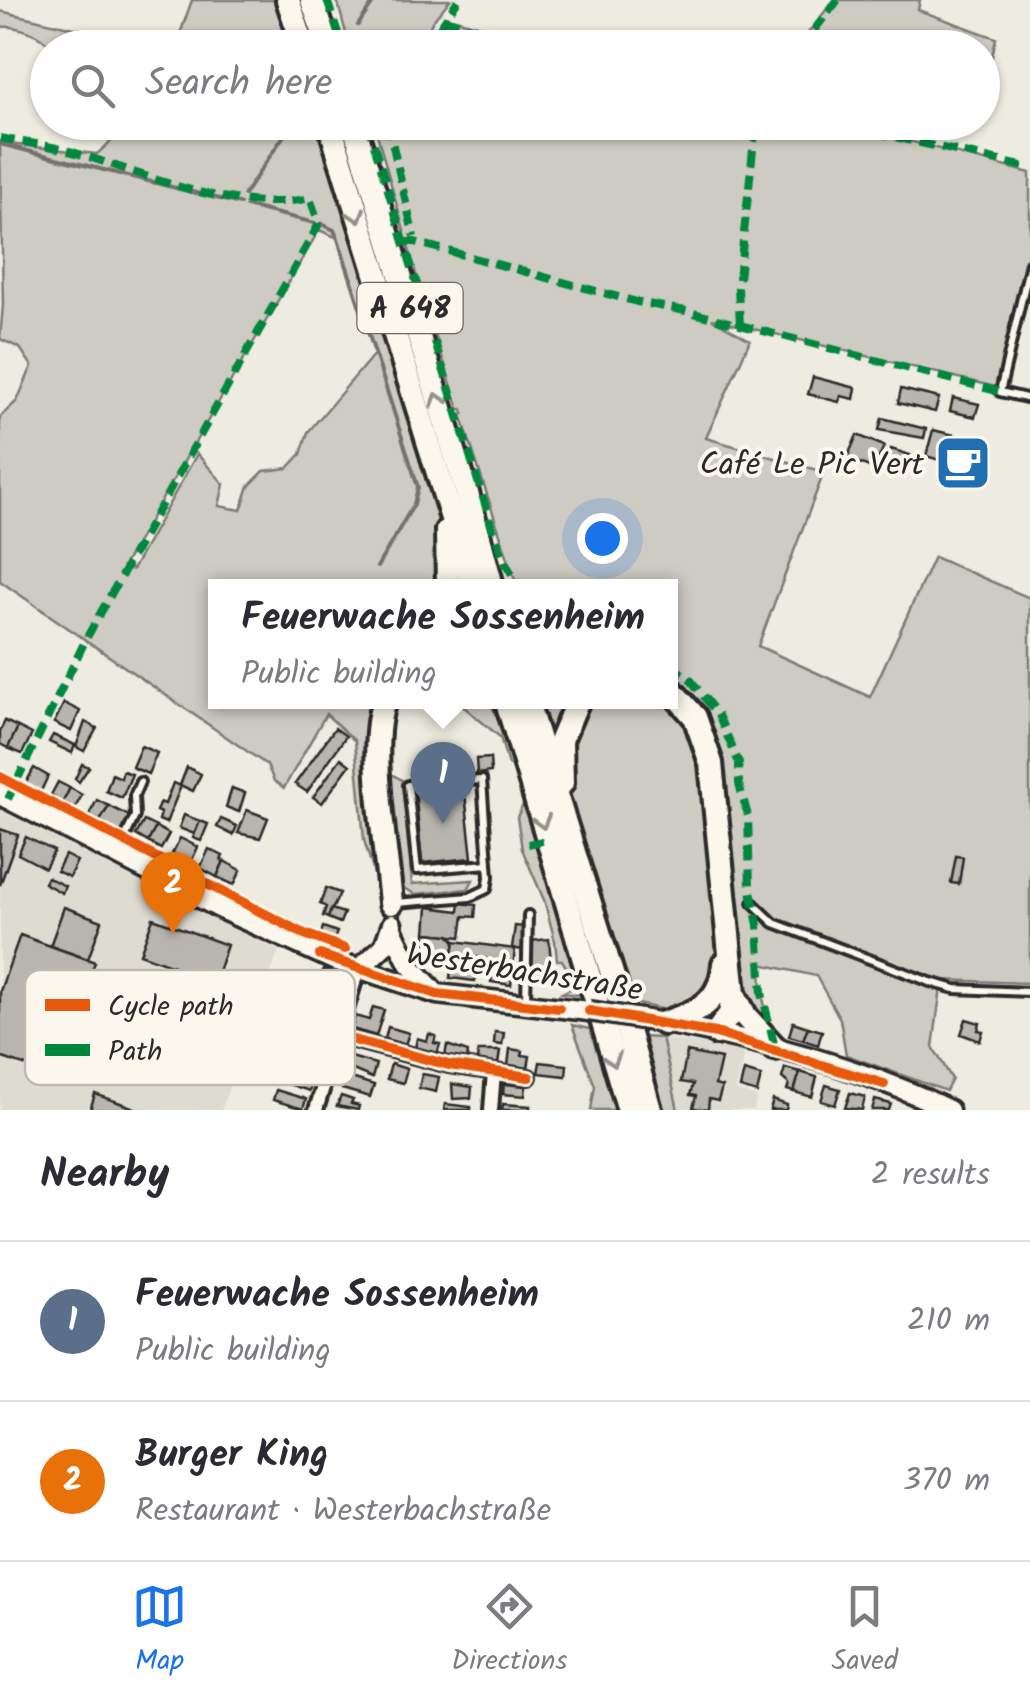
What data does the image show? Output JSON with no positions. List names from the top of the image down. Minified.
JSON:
{"streets":{"highway":["A 648"],"main road":["Westerbachstraße"]},"places":{"cafe":["Café Le Pic Vert"]},"legend":["Cycle path","Path"],"page":{"search":"Search here","popup":["Feuerwache Sossenheim","Public building"],"pins":["1","2"],"heading":["Nearby","2 results"],"list":[{"mark":"1","name":"Feuerwache Sossenheim","note":"Public building","value":"210 m"},{"mark":"2","name":"Burger King","note":"Restaurant · Westerbachstraße","value":"370 m"}],"nav":["Map","Directions","Saved"]}}
